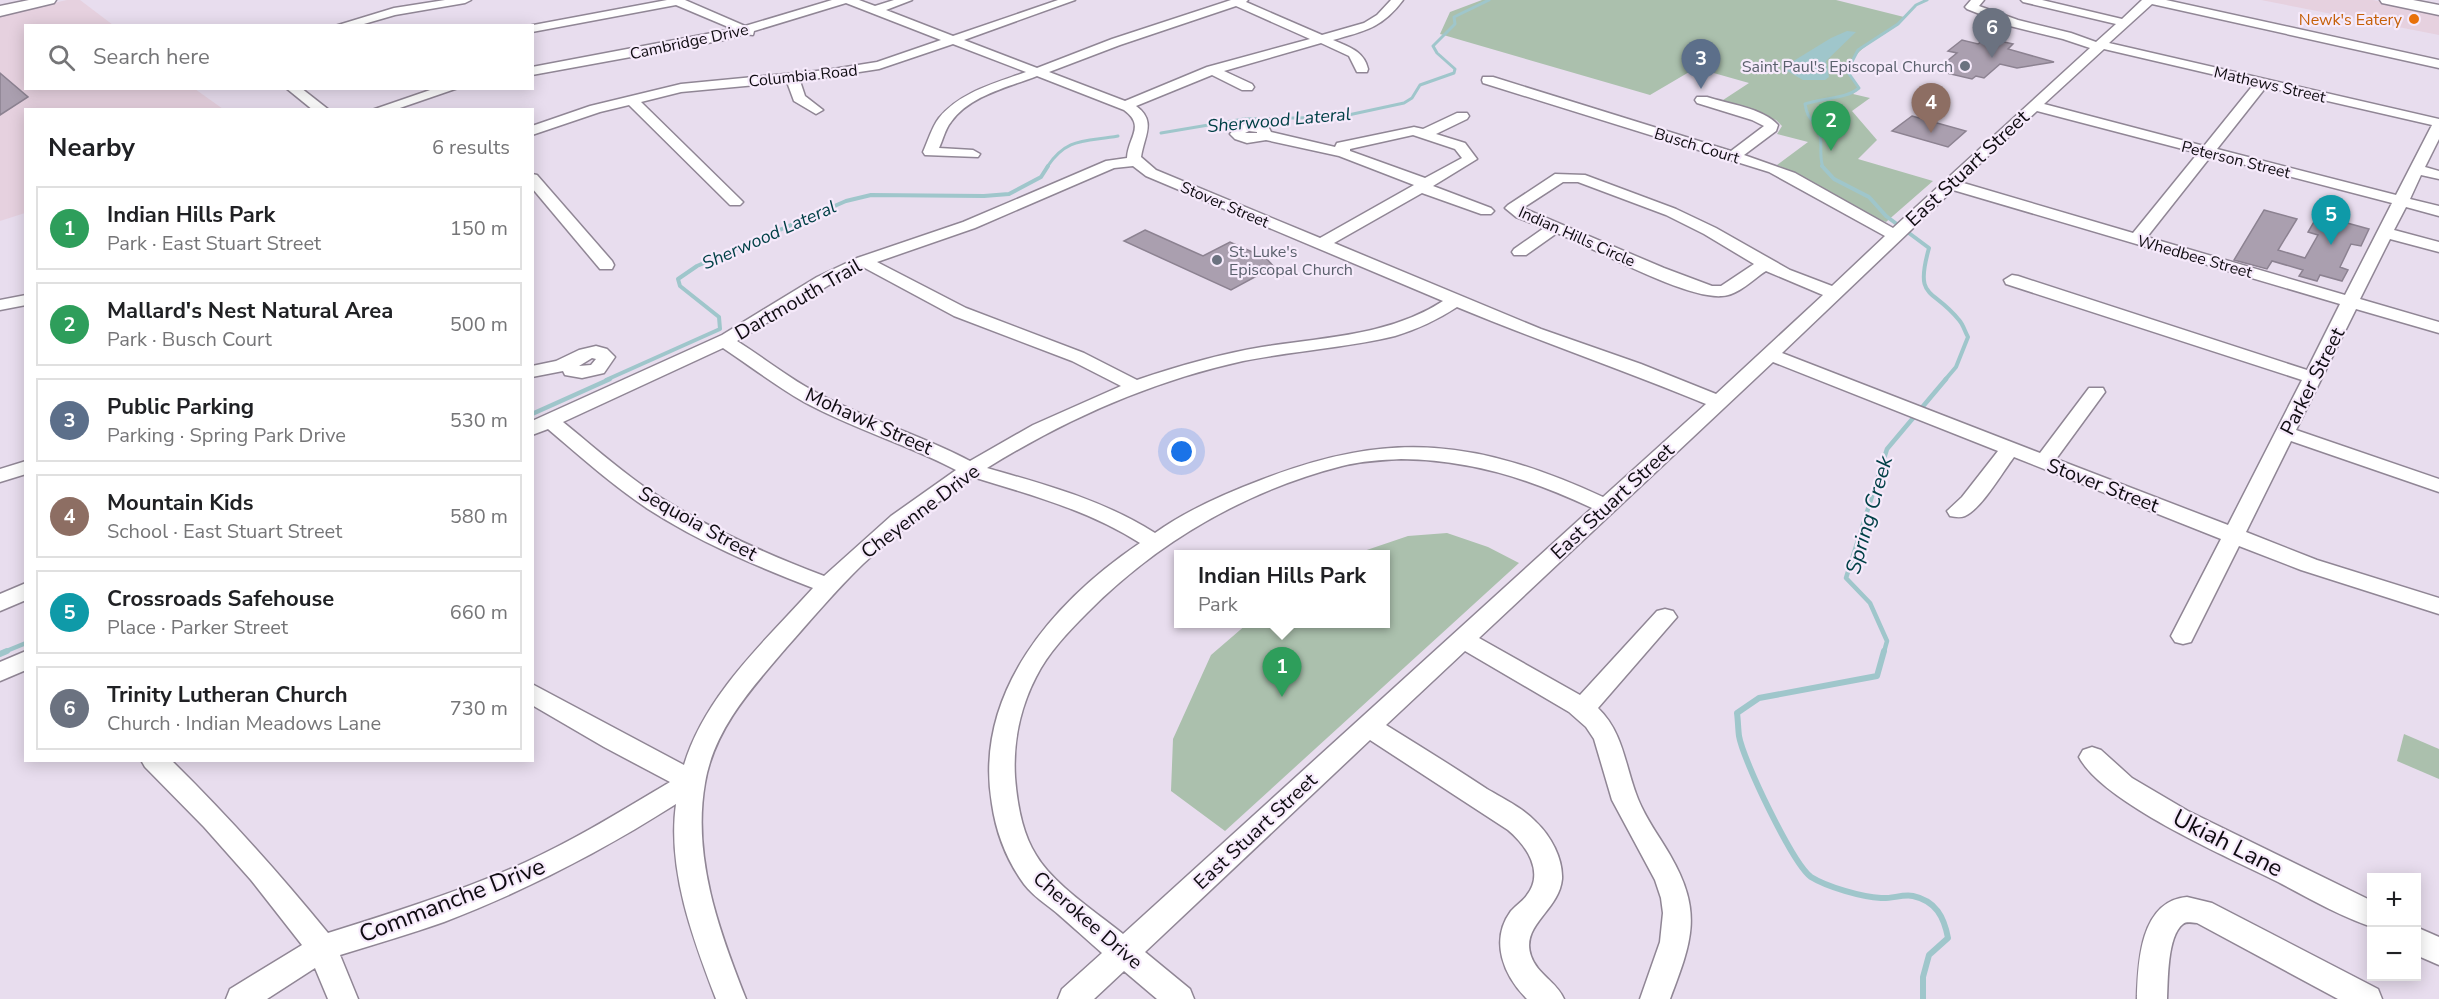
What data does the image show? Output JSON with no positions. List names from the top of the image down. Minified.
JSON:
{"streets":{"street":["Cambridge Drive","Columbia Road","Mathews Street","Busch Court","Peterson Street","East Stuart Street","Stover Street","Indian Hills Circle","Whedbee Street","Dartmouth Trail","Parker Street","Mohawk Street","Cheyenne Drive","Sequoia Street","Ukiah Lane","Commanche Drive","Cherokee Drive"]},"crossings":[["Mathews Street","East Stuart Street"],["Mathews Street","Parker Street"],["Busch Court","East Stuart Street"],["Peterson Street","East Stuart Street"],["Peterson Street","Parker Street"],["East Stuart Street","Stover Street"],["East Stuart Street","Indian Hills Circle"],["East Stuart Street","Whedbee Street"],["East Stuart Street","Cherokee Drive"],["Stover Street","Dartmouth Trail"],["Stover Street","Parker Street"],["Stover Street","Cheyenne Drive"],["Whedbee Street","Parker Street"],["Dartmouth Trail","Mohawk Street"],["Dartmouth Trail","Sequoia Street"],["Mohawk Street","Cheyenne Drive"],["Mohawk Street","Cherokee Drive"],["Cheyenne Drive","Sequoia Street"],["Cheyenne Drive","Commanche Drive"]],"water":["Sherwood Lateral","Spring Creek"],"places":["Newk's Eatery","Saint Paul's Episcopal Church","St. Luke's Episcopal Church"],"page":{"pins":["6","3","4","2","5","1"],"search":"Search here","heading":["Nearby","6 results"],"list":[{"mark":"1","name":"Indian Hills Park","note":"Park · East Stuart Street","value":"150 m"},{"mark":"2","name":"Mallard's Nest Natural Area","note":"Park · Busch Court","value":"500 m"},{"mark":"3","name":"Public Parking","note":"Parking · Spring Park Drive","value":"530 m"},{"mark":"4","name":"Mountain Kids","note":"School · East Stuart Street","value":"580 m"},{"mark":"5","name":"Crossroads Safehouse","note":"Place · Parker Street","value":"660 m"},{"mark":"6","name":"Trinity Lutheran Church","note":"Church · Indian Meadows Lane","value":"730 m"}],"popup":["Indian Hills Park","Park"],"map_buttons":["+","−"]}}
